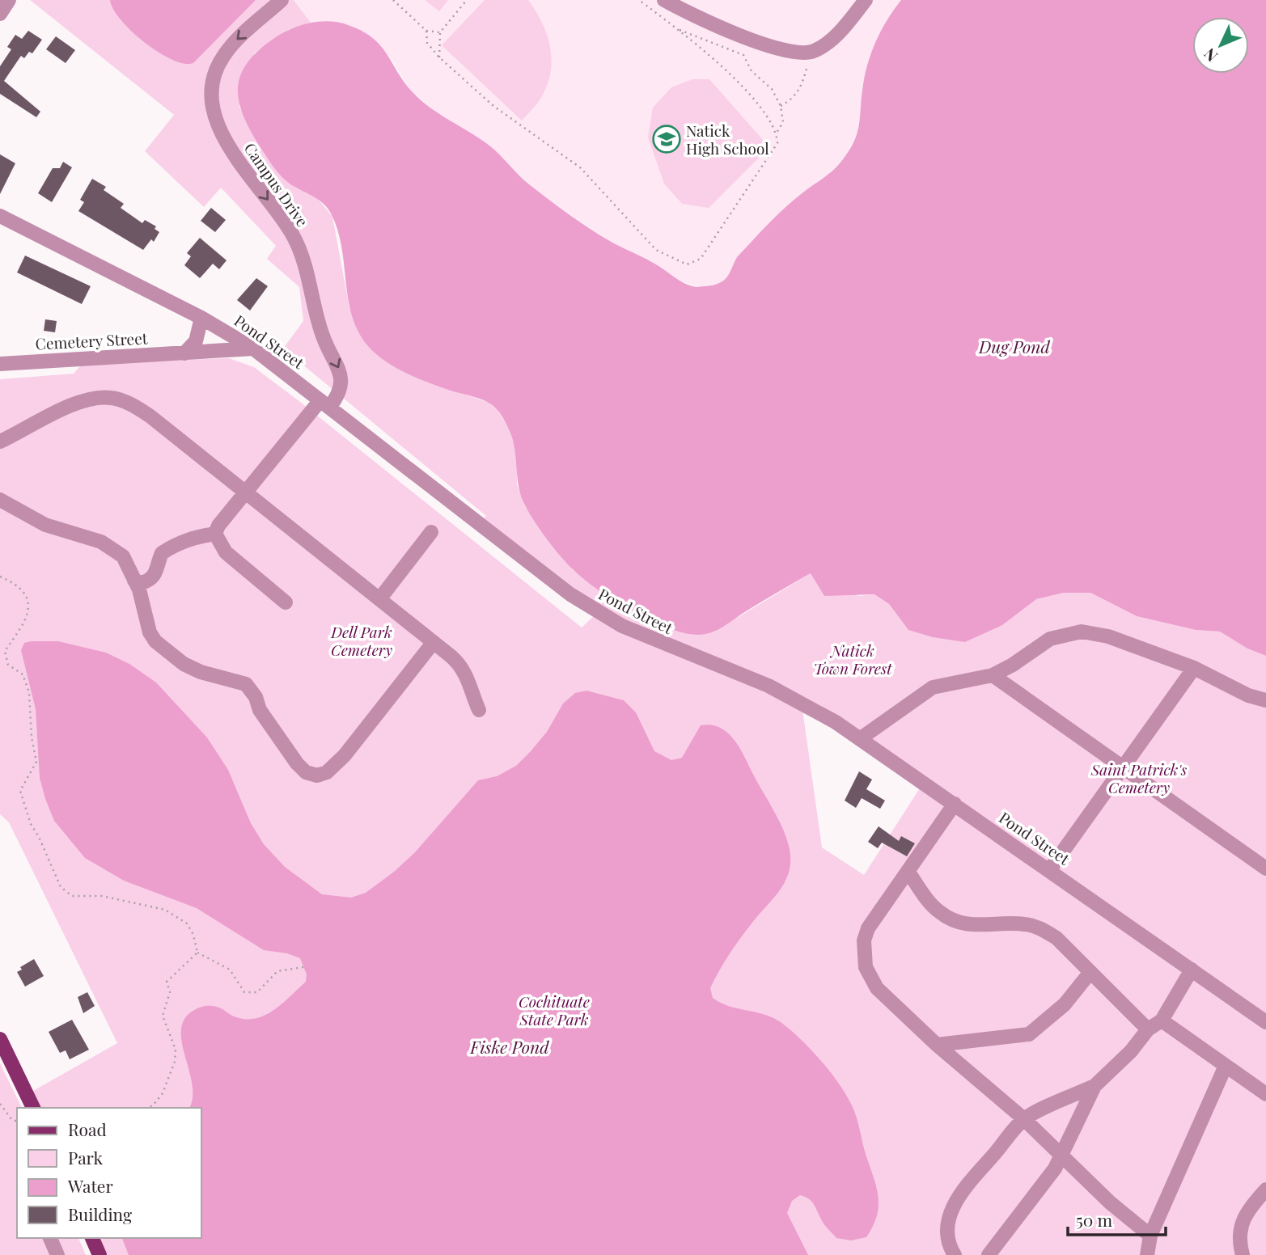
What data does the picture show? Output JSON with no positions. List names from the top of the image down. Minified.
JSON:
{"streets":{"street":["Campus Drive","Cemetery Street","Pond Street"]},"crossings":[["Campus Drive","Pond Street"],["Cemetery Street","Pond Street"]],"one_way":["Campus Drive"],"water":["Dug Pond","Fiske Pond"],"parks":["Dell Park Cemetery","Natick Town Forest","Saint Patrick's Cemetery","Cochituate State Park"],"places":{"school or university":["Natick High School"]},"legend":["Road","Park","Water","Building"],"scale_bar":"50 m","north":"bottom left"}
